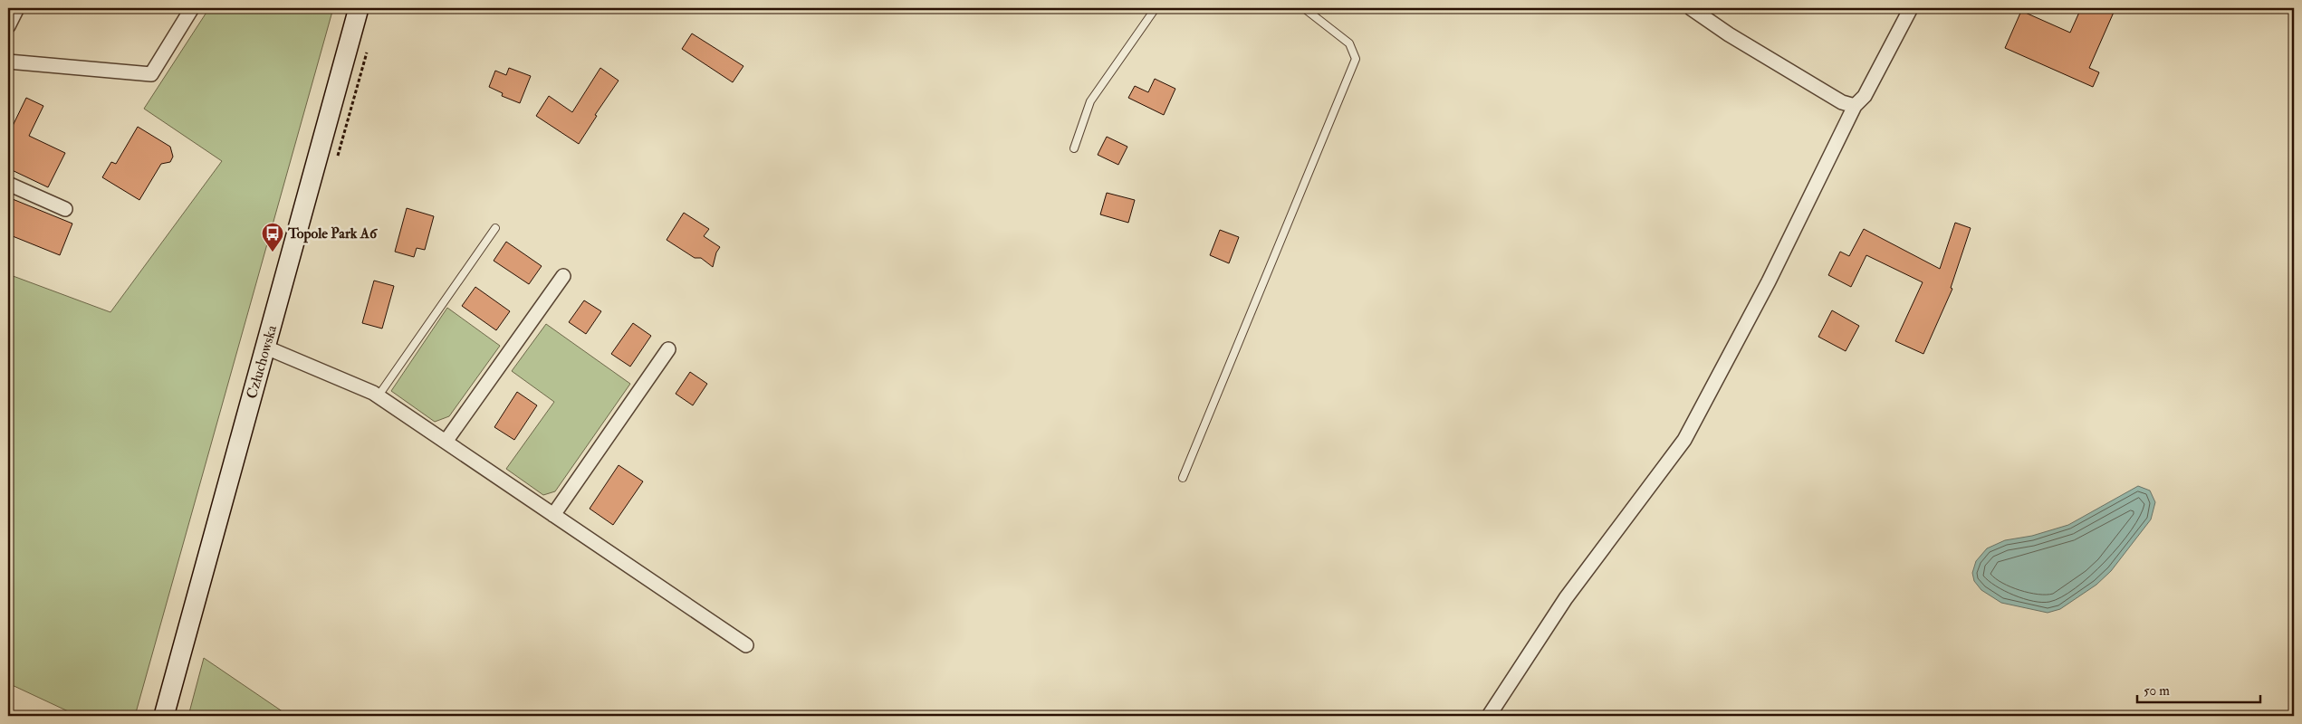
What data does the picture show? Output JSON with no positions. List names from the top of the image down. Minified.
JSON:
{"streets":{"main road":["Człuchowska"]},"places":{"bus stop":["Topole Park A6"]},"scale_bar":"50 m"}
